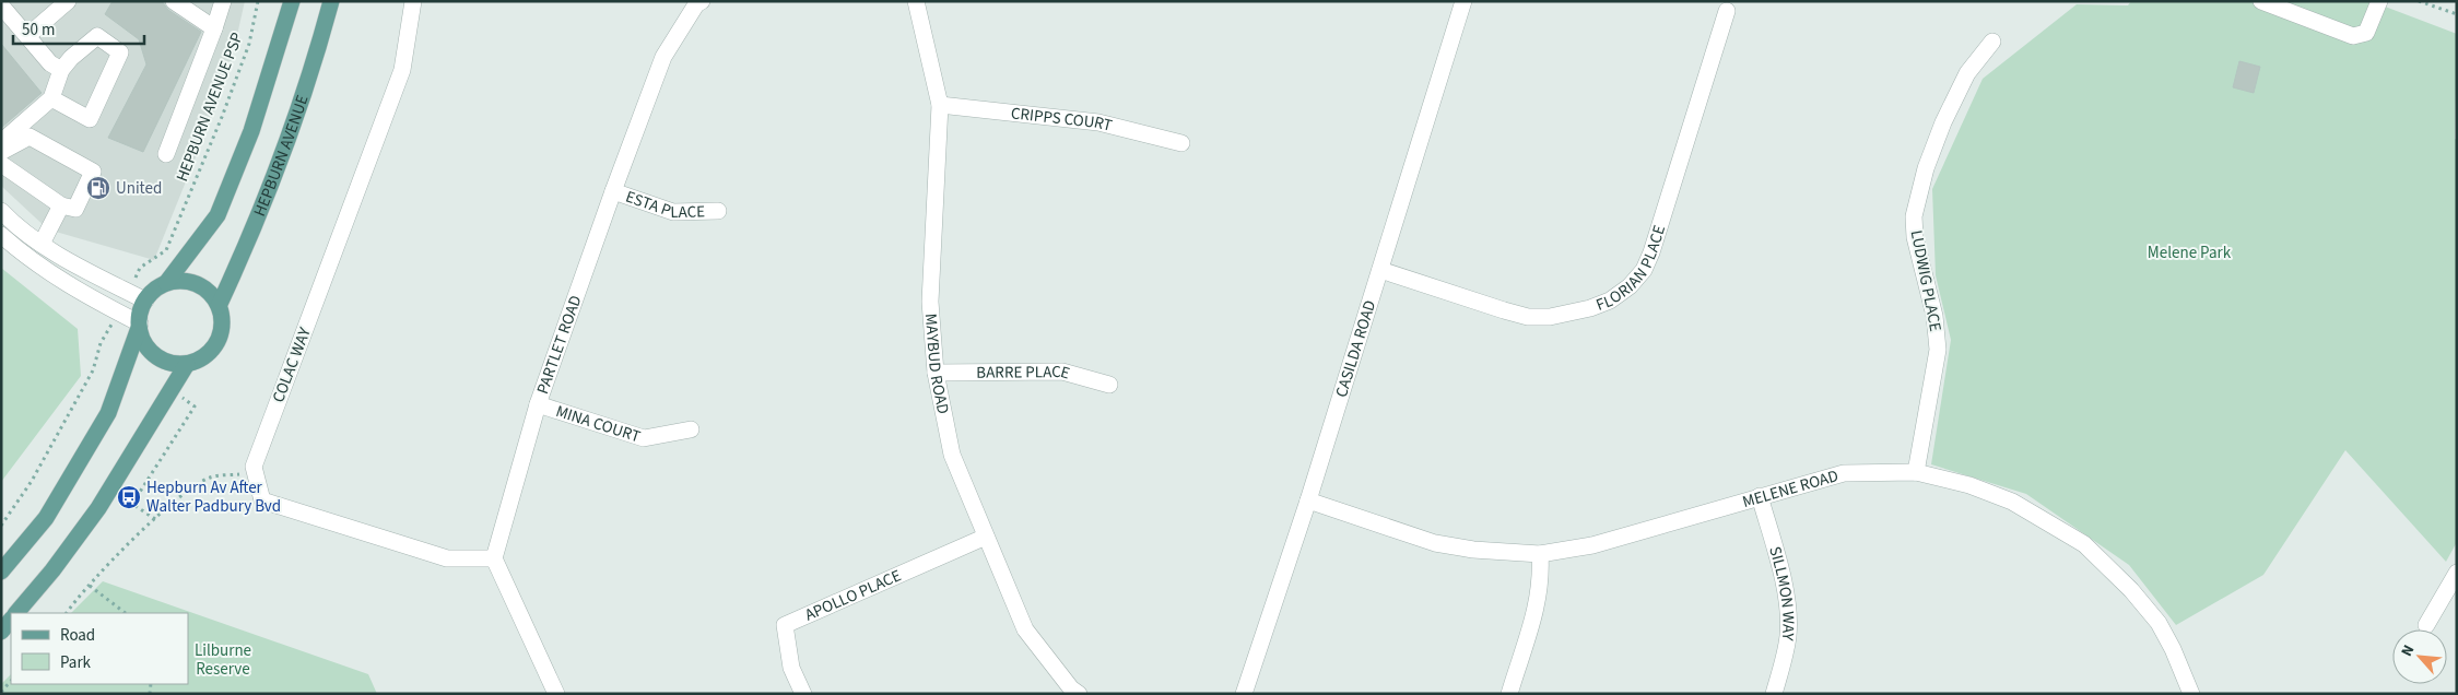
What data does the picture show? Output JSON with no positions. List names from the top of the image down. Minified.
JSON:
{"streets":{"main road":["HEPBURN AVENUE"],"street":["CRIPPS COURT","ESTA PLACE","FLORIAN PLACE","LUDWIG PLACE","PARTLET ROAD","CASILDA ROAD","MAYBUD ROAD","COLAC WAY","BARRE PLACE","MINA COURT","MELENE ROAD","APOLLO PLACE","SILLMON WAY"],"path":["HEPBURN AVENUE PSP"]},"crossings":[["CRIPPS COURT","MAYBUD ROAD"],["ESTA PLACE","PARTLET ROAD"],["FLORIAN PLACE","CASILDA ROAD"],["LUDWIG PLACE","MELENE ROAD"],["PARTLET ROAD","MINA COURT"],["CASILDA ROAD","MELENE ROAD"],["MAYBUD ROAD","BARRE PLACE"],["MAYBUD ROAD","APOLLO PLACE"],["MELENE ROAD","SILLMON WAY"]],"parks":["Melene Park","Lilburne Reserve"],"places":{"fuel station":["United"],"bus stop":["Hepburn Av After Walter Padbury Bvd"]},"legend":["Road","Park"],"scale_bar":"50 m","north":"top left"}
